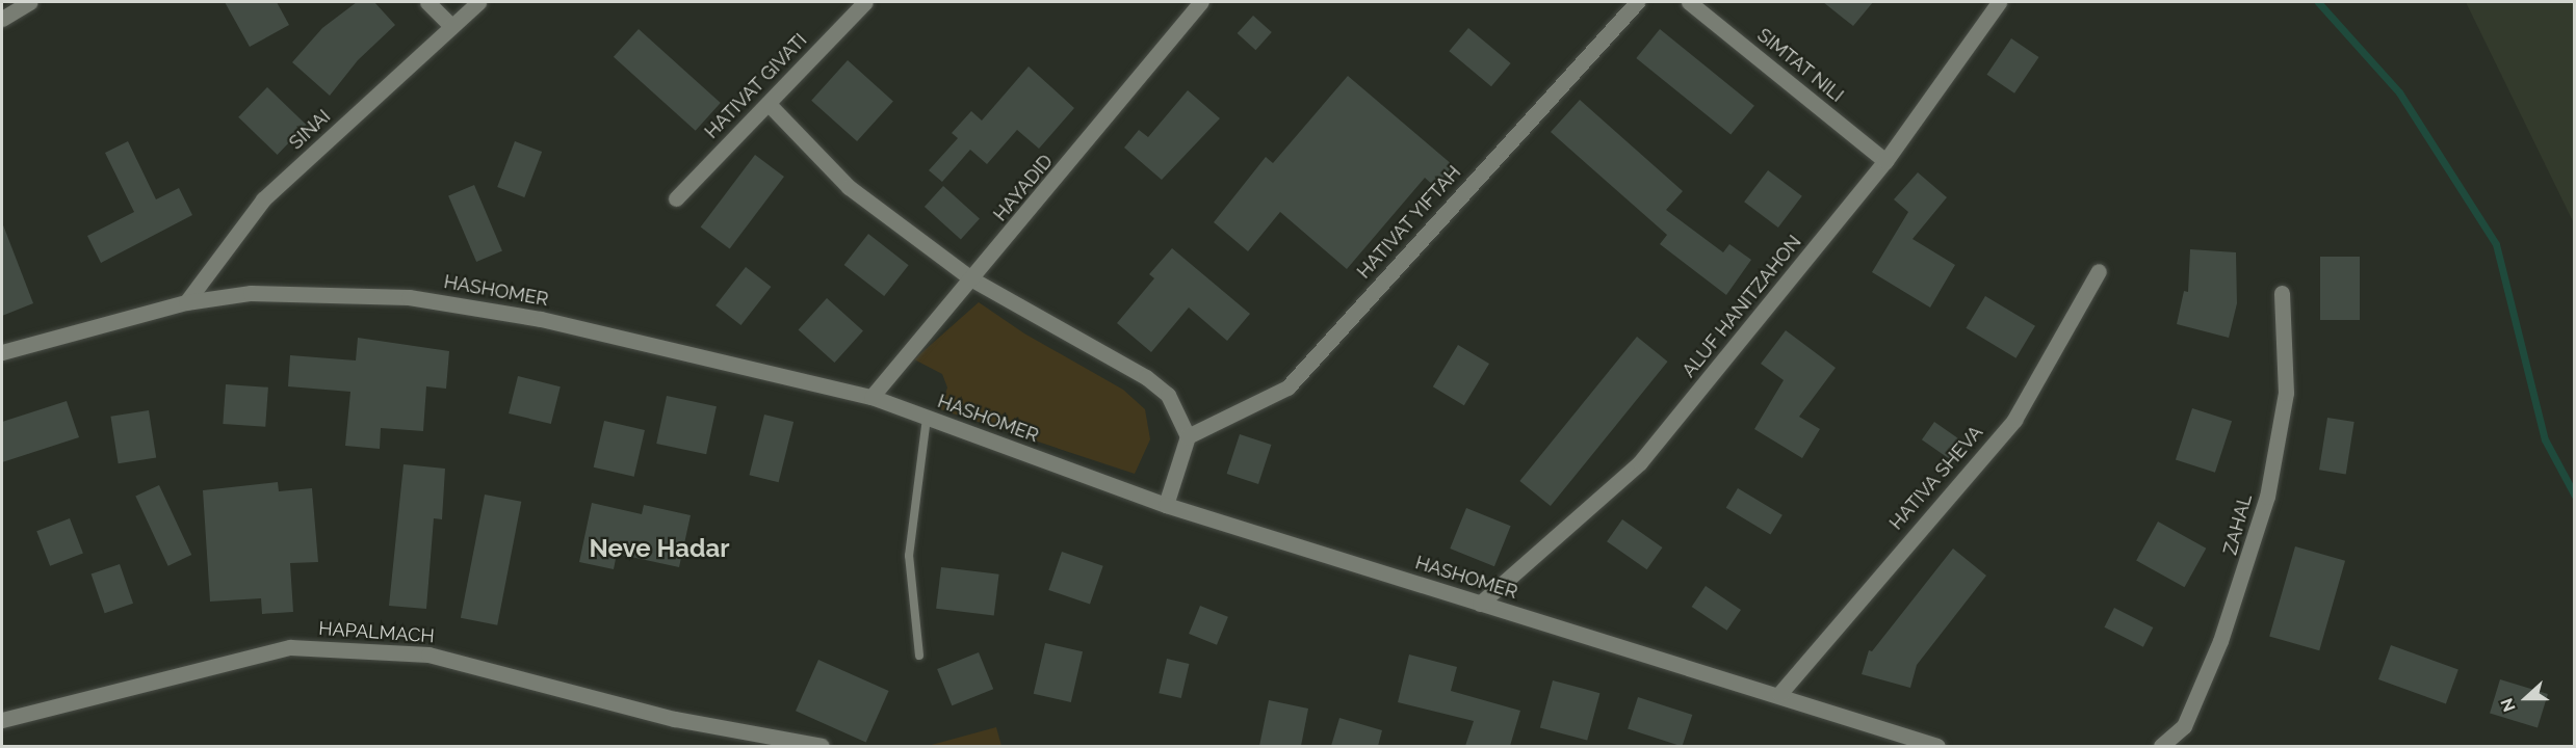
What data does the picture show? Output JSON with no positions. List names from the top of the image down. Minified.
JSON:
{"streets":{"street":["SIMTAT NILI","HATIVAT GIVATI","SINAI","HAYADID","HATIVAT YIFTAH","HASHOMER","ALUF HANITZAHON","HATIVA SHEVA","ZAHAL","HAPALMACH"]},"crossings":[["SIMTAT NILI","ALUF HANITZAHON"],["SINAI","HASHOMER"],["HAYADID","HASHOMER"],["HASHOMER","ALUF HANITZAHON"],["HASHOMER","HATIVA SHEVA"]],"districts":["Neve Hadar"],"north":"left"}
